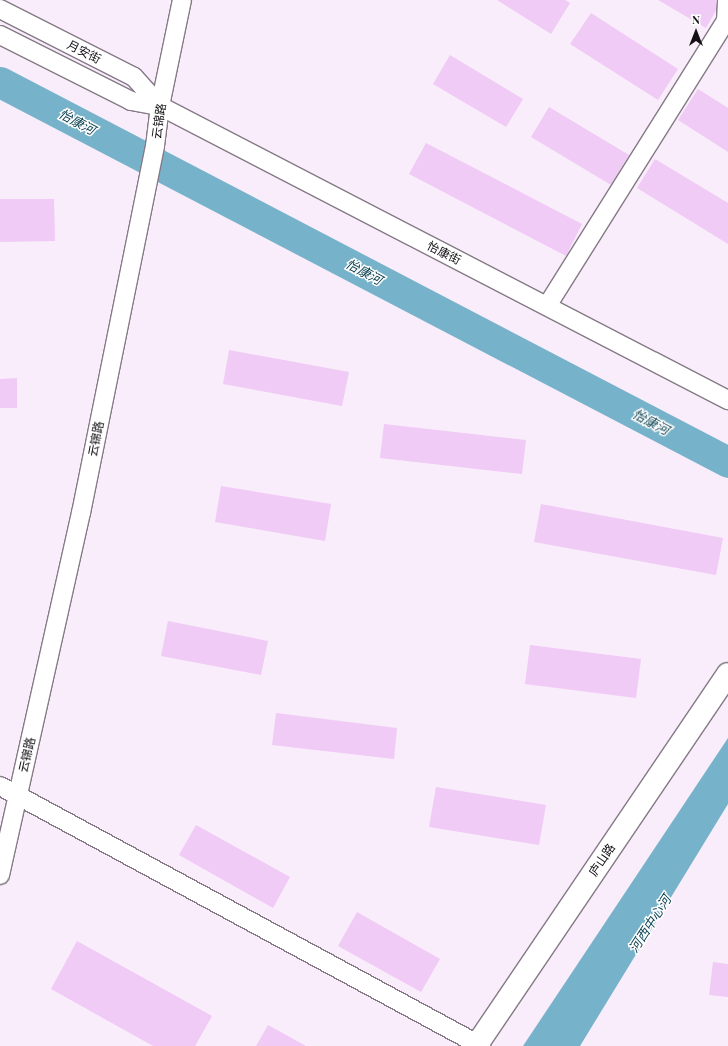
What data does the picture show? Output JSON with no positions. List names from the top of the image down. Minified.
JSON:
{"streets":{"main road":["庐山路"],"street":["月安街","云锦路","怡康街"]},"crossings":[["月安街","云锦路"],["月安街","怡康街"],["云锦路","怡康街"]],"water":["怡康河","河西中心河"],"north":"top"}
